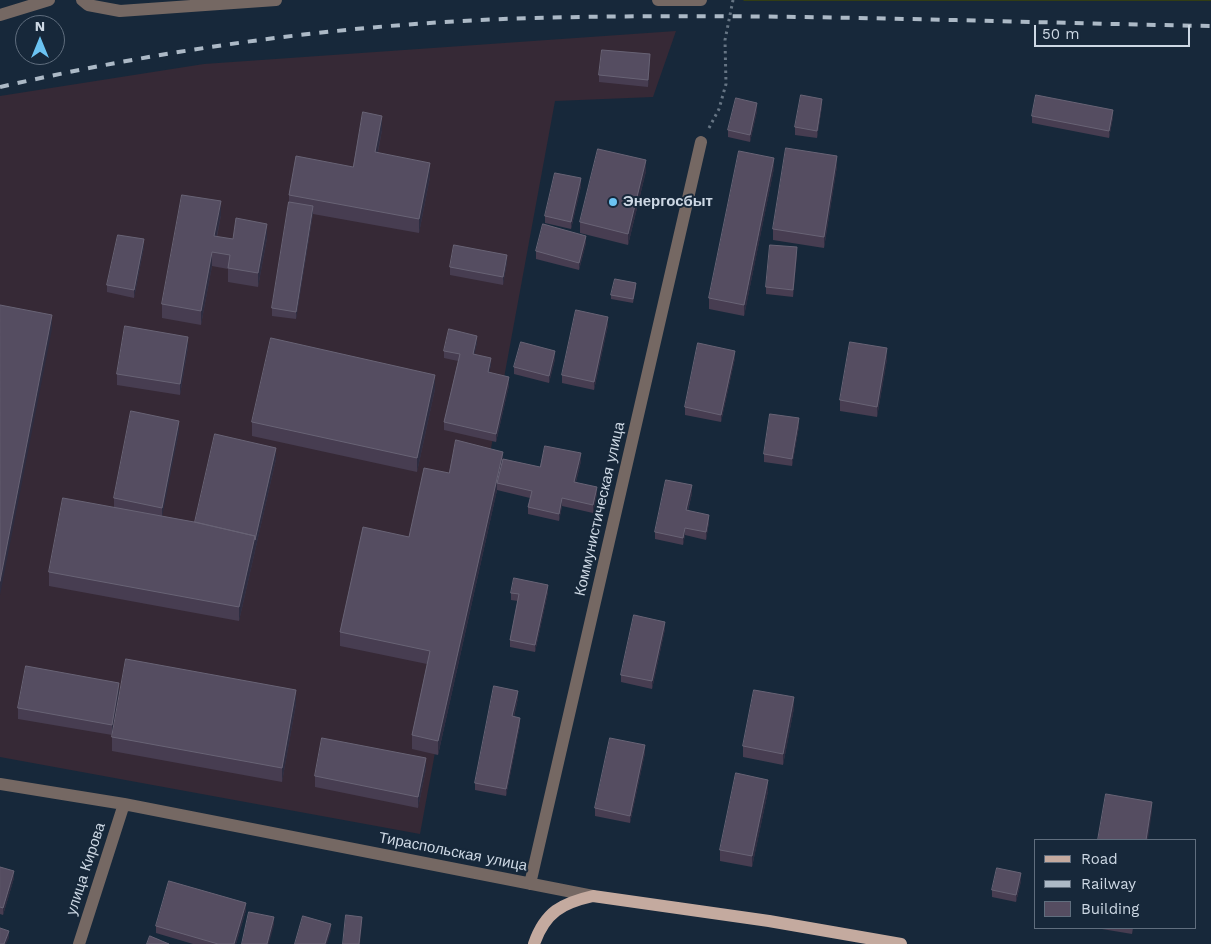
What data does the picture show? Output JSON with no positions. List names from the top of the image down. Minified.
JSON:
{"streets":{"main road":["Тираспольская улица"],"street":["Коммунистическая улица","улица Кирова"]},"crossings":[["Коммунистическая улица","Тираспольская улица"],["Тираспольская улица","улица Кирова"]],"places":["Энергосбыт"],"legend":["Road","Railway","Building"],"scale_bar":"50 m","north":"top"}
